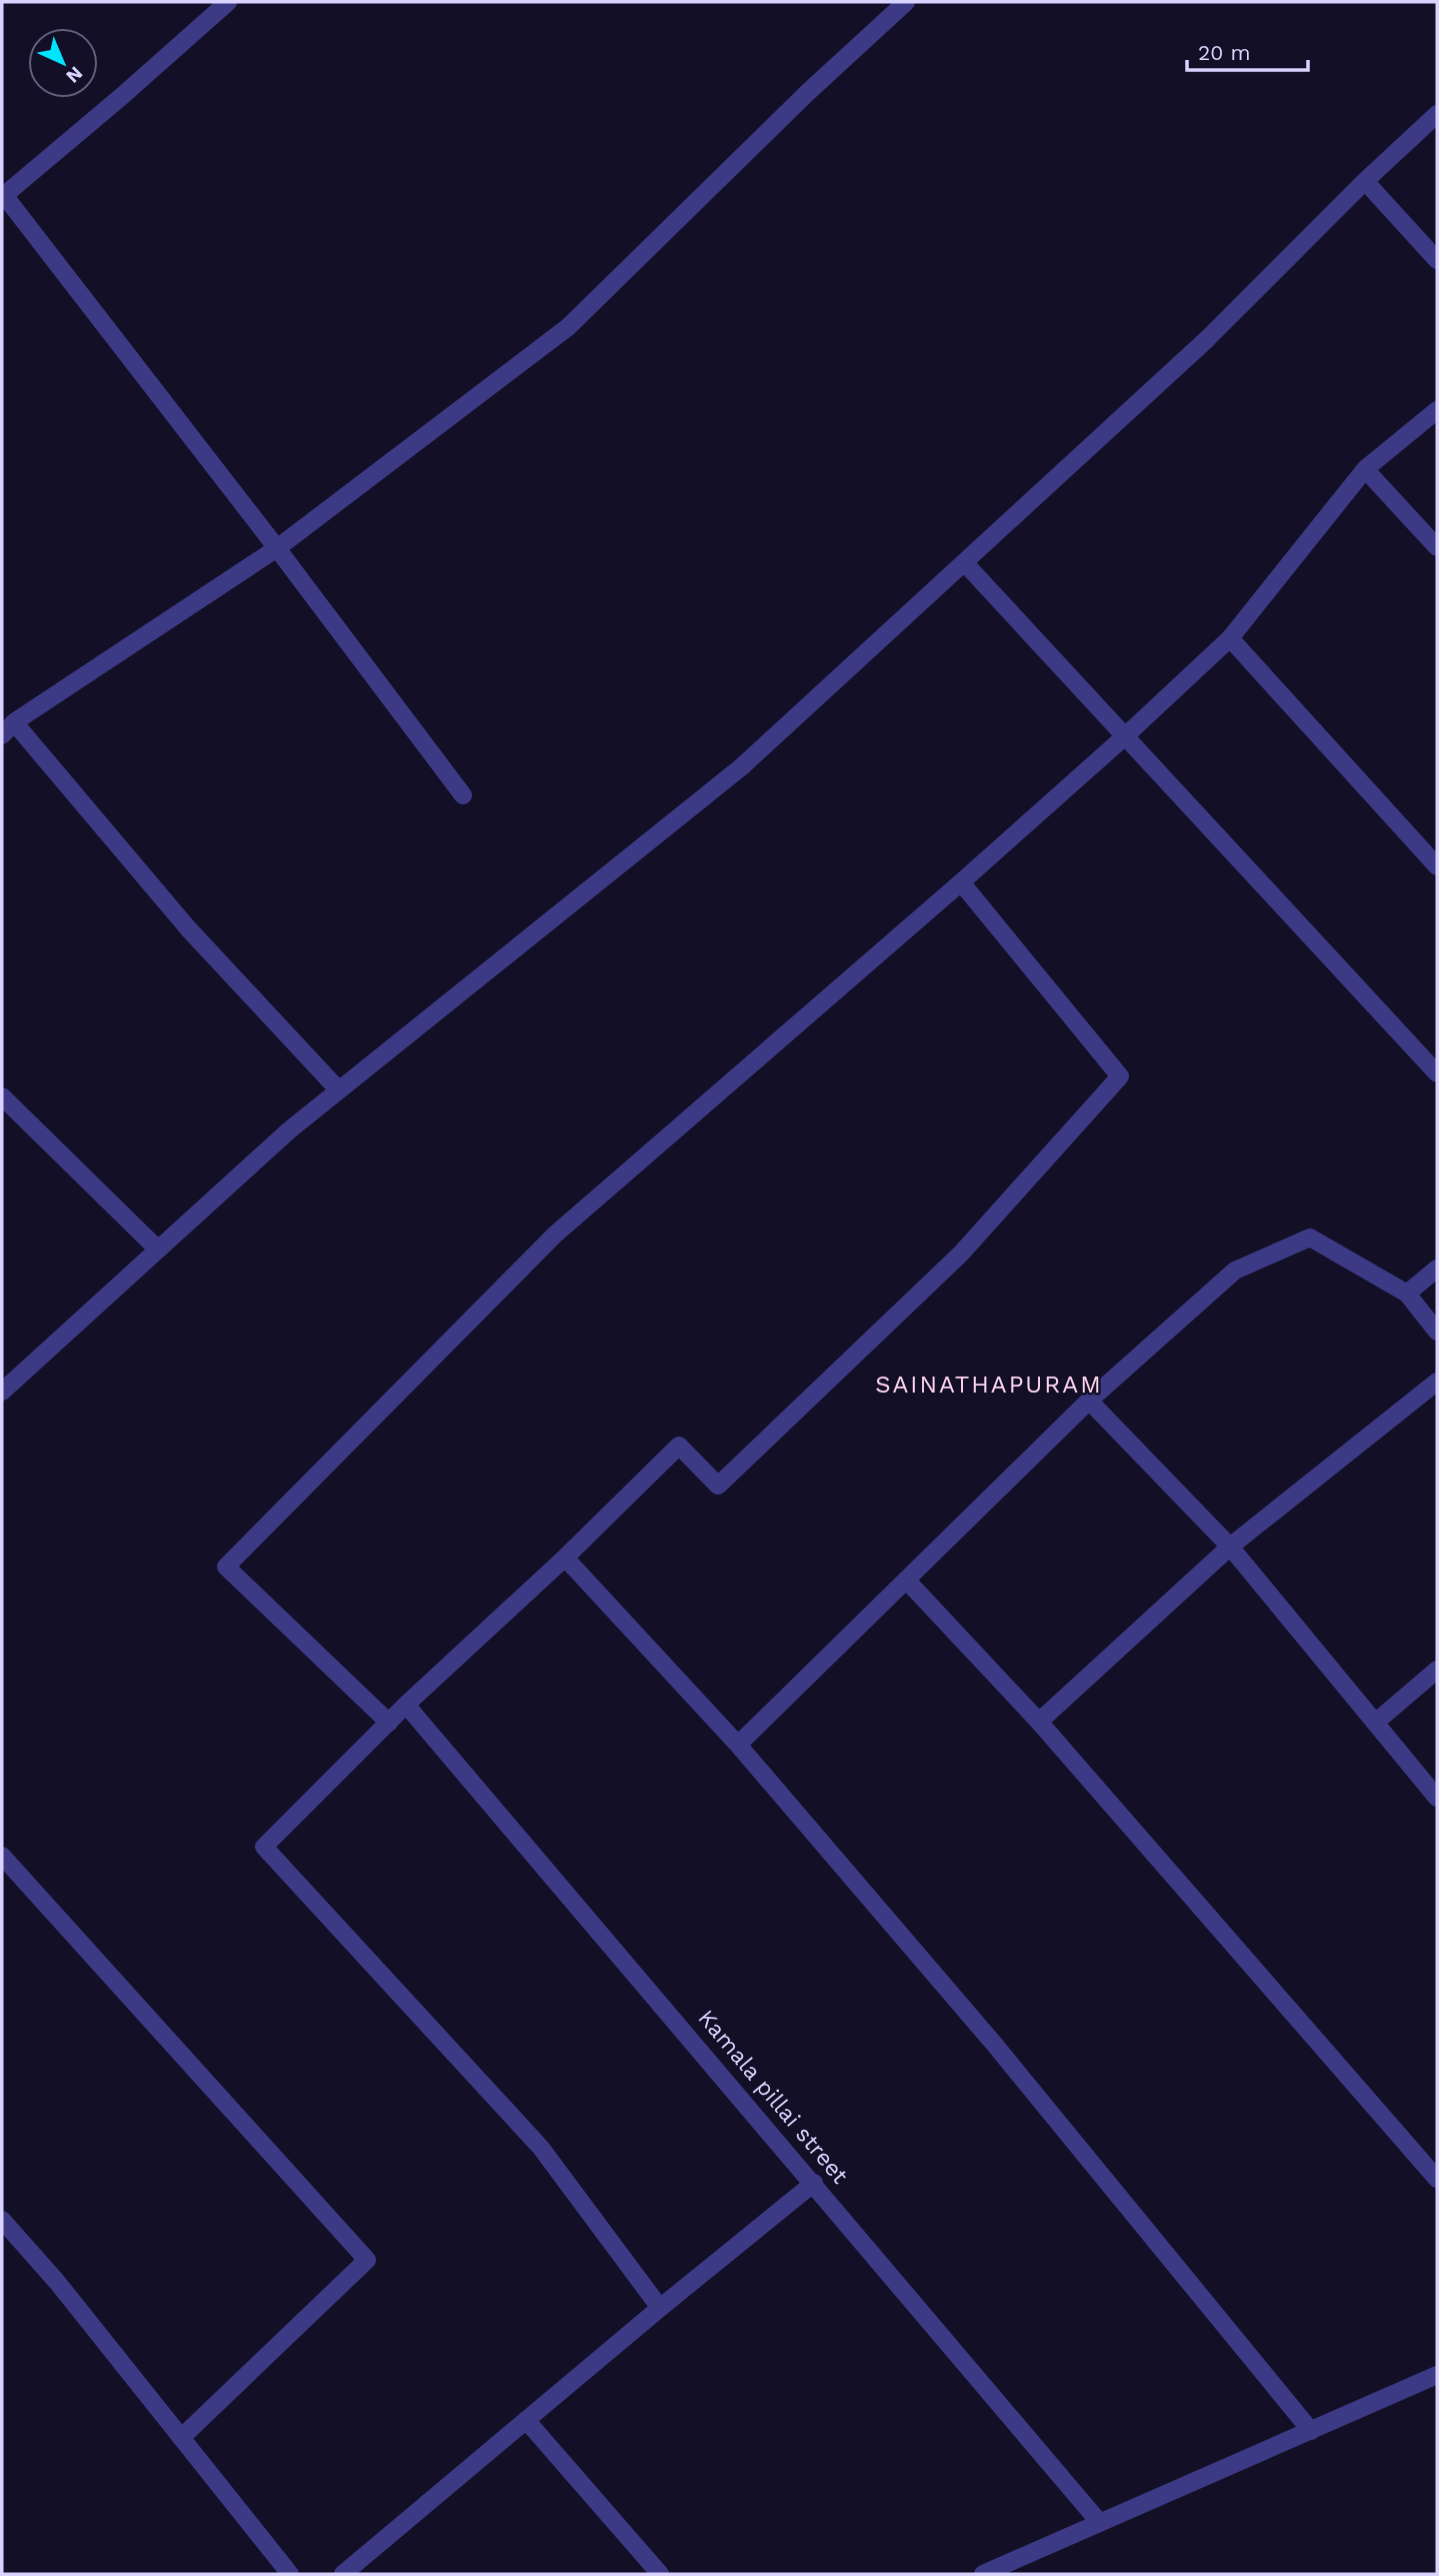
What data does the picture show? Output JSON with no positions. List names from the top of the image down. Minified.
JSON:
{"streets":{"street":["Kamala pillai street"]},"districts":["SAINATHAPURAM"],"scale_bar":"20 m","north":"bottom right"}
